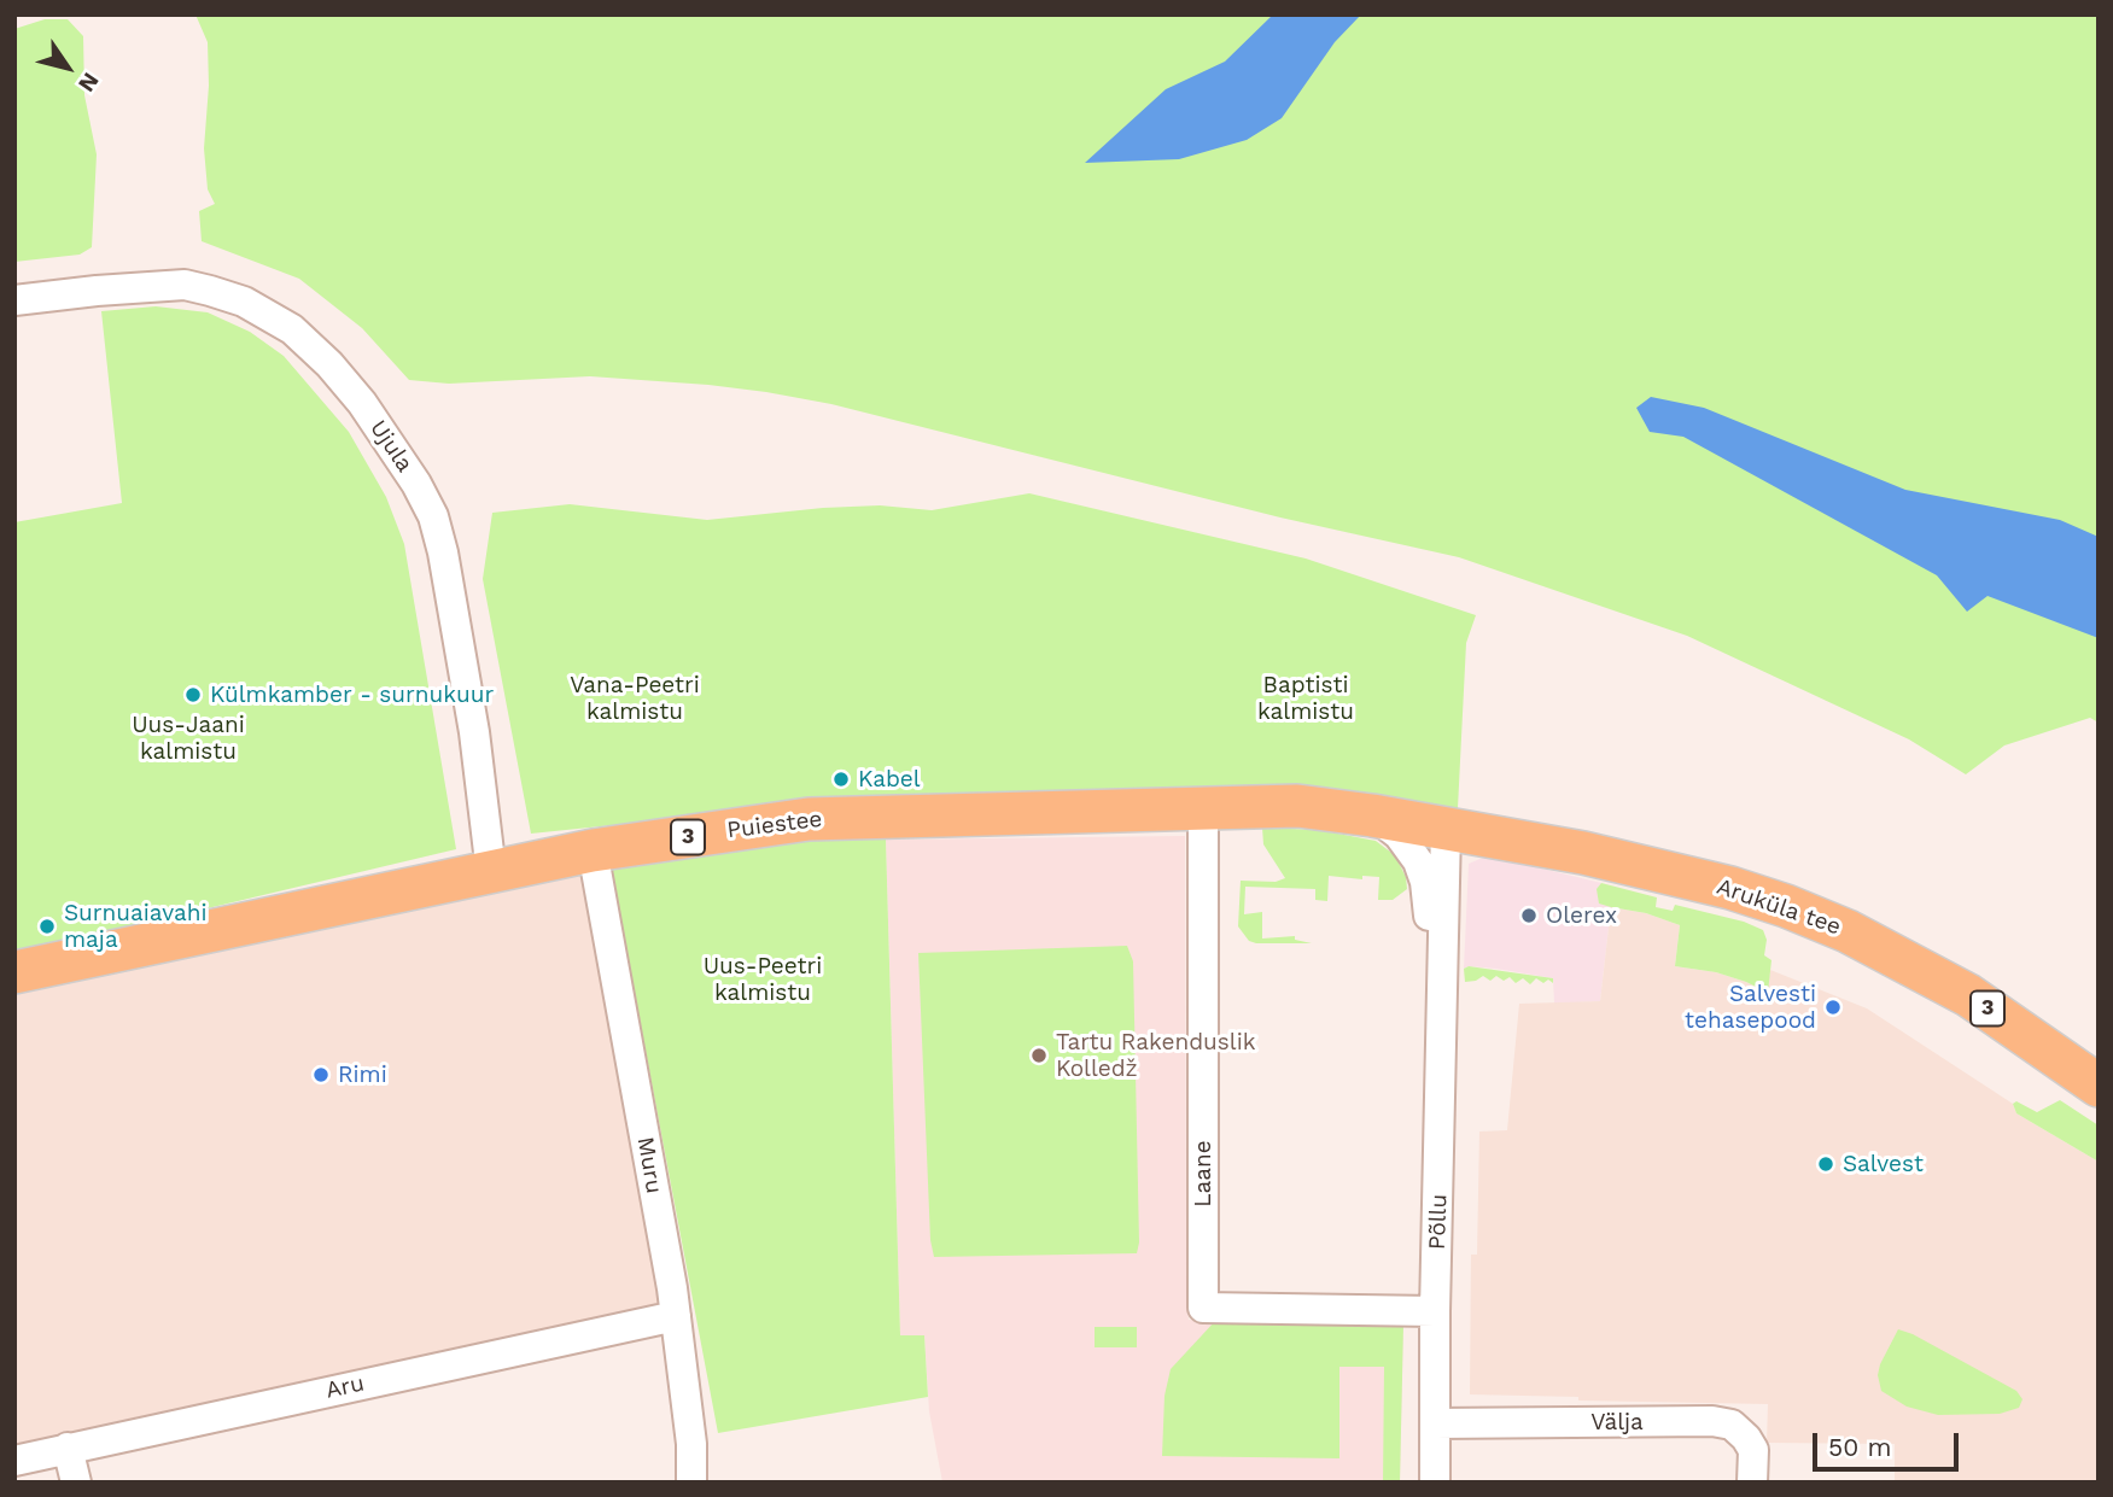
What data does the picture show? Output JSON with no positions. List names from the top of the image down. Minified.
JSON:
{"streets":{"highway":["Puiestee","3","Aruküla tee"],"street":["Ujula","Muru","Laane","Põllu","Aru","Välja"]},"crossings":[["Ujula","Puiestee"],["Puiestee","Aruküla tee"],["Puiestee","Muru"],["Puiestee","Laane"],["Puiestee","Põllu"],["Aruküla tee","Põllu"],["Muru","Aru"],["Laane","Põllu"],["Põllu","Välja"]],"parks":["Vana-Peetri kalmistu","Baptisti kalmistu","Uus-Jaani kalmistu","Uus-Peetri kalmistu"],"places":["Külmkamber - surnukuur","Kabel","Olerex","Surnuaiavahi maja","Salvesti tehasepood","Tartu Rakenduslik Kolledž","Rimi","Salvest"],"scale_bar":"50 m","north":"bottom right"}
